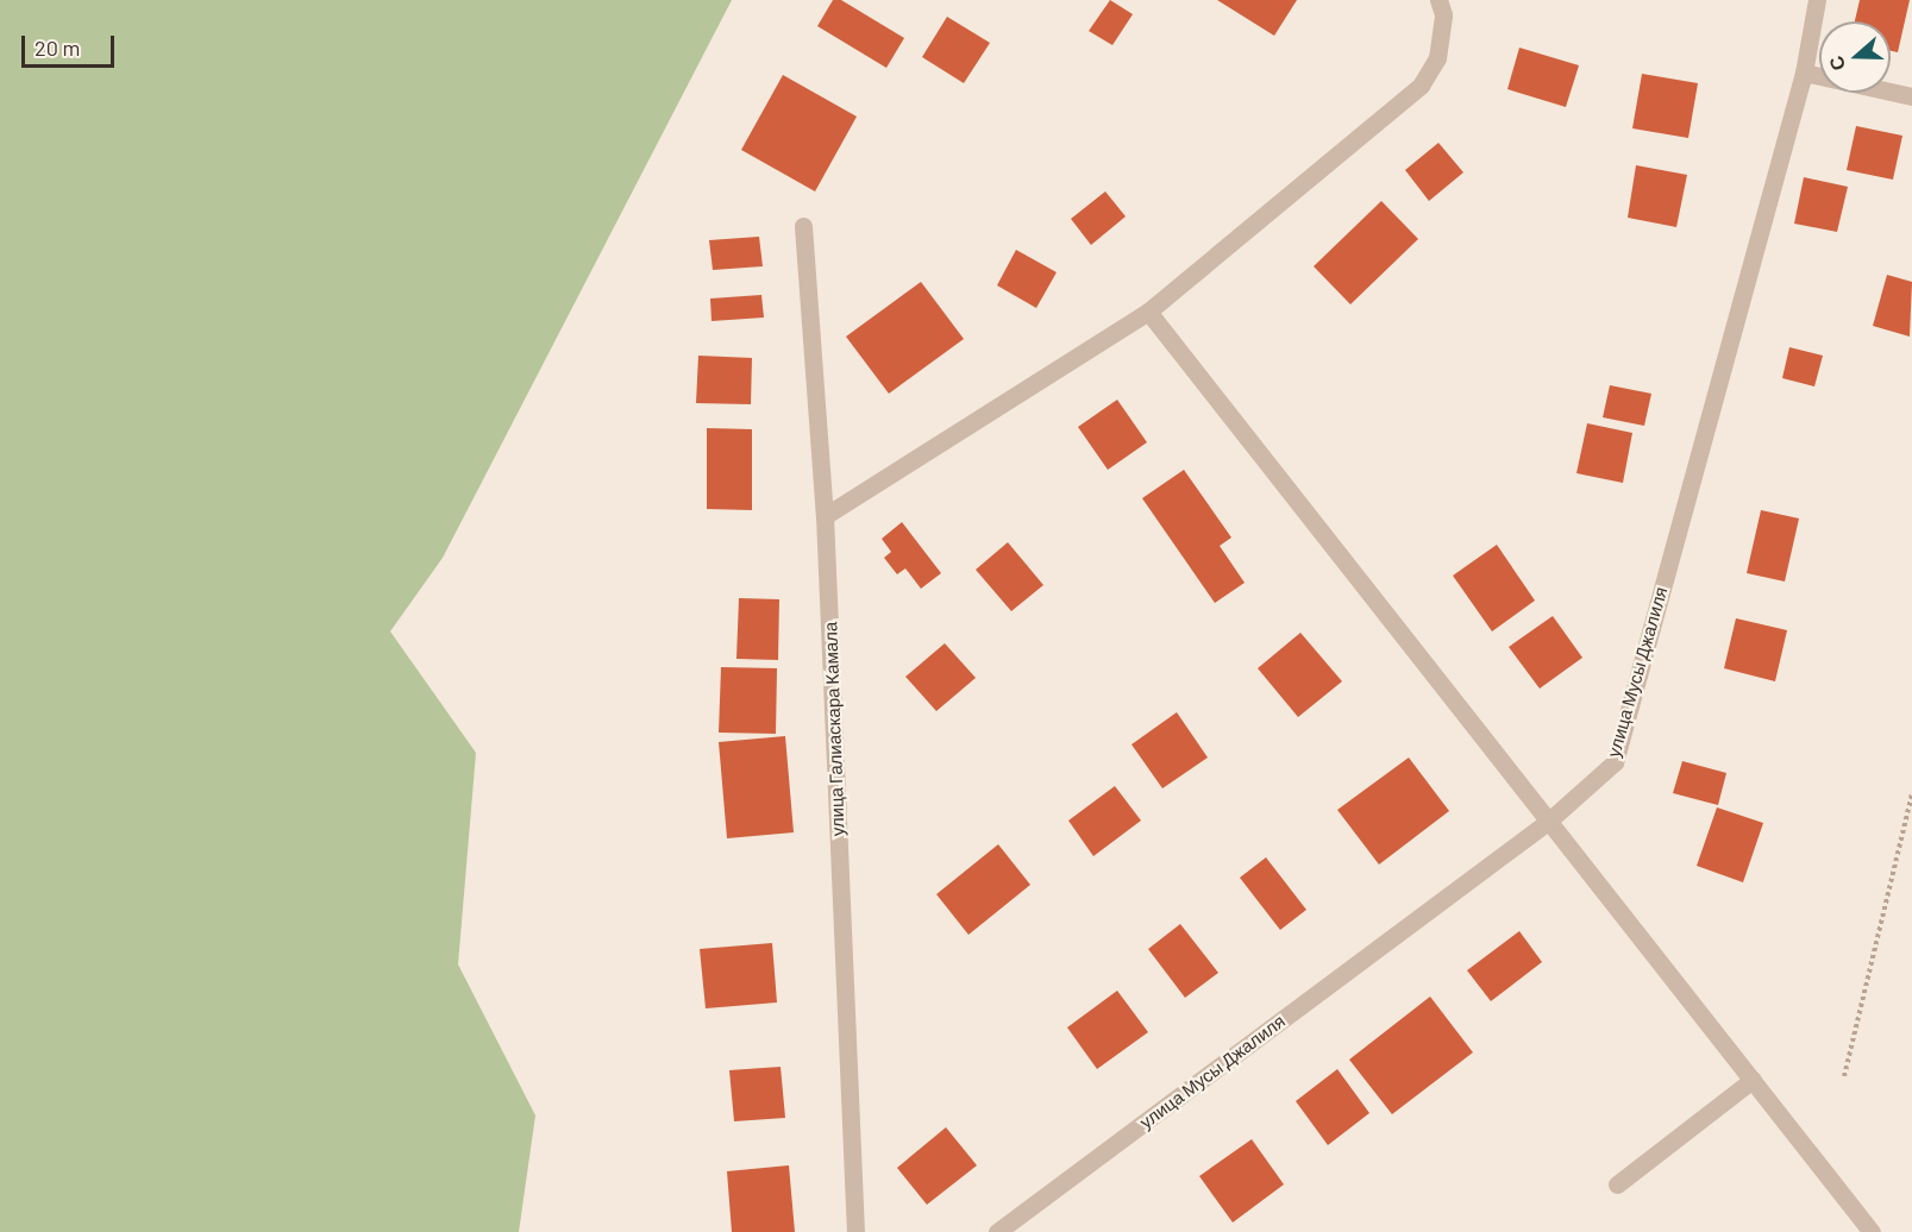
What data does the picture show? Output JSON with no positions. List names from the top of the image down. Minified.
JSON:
{"streets":{"street":["улица Мусы Джалиля","улица Галиаскара Камала"]},"scale_bar":"20 m","north":"left"}
